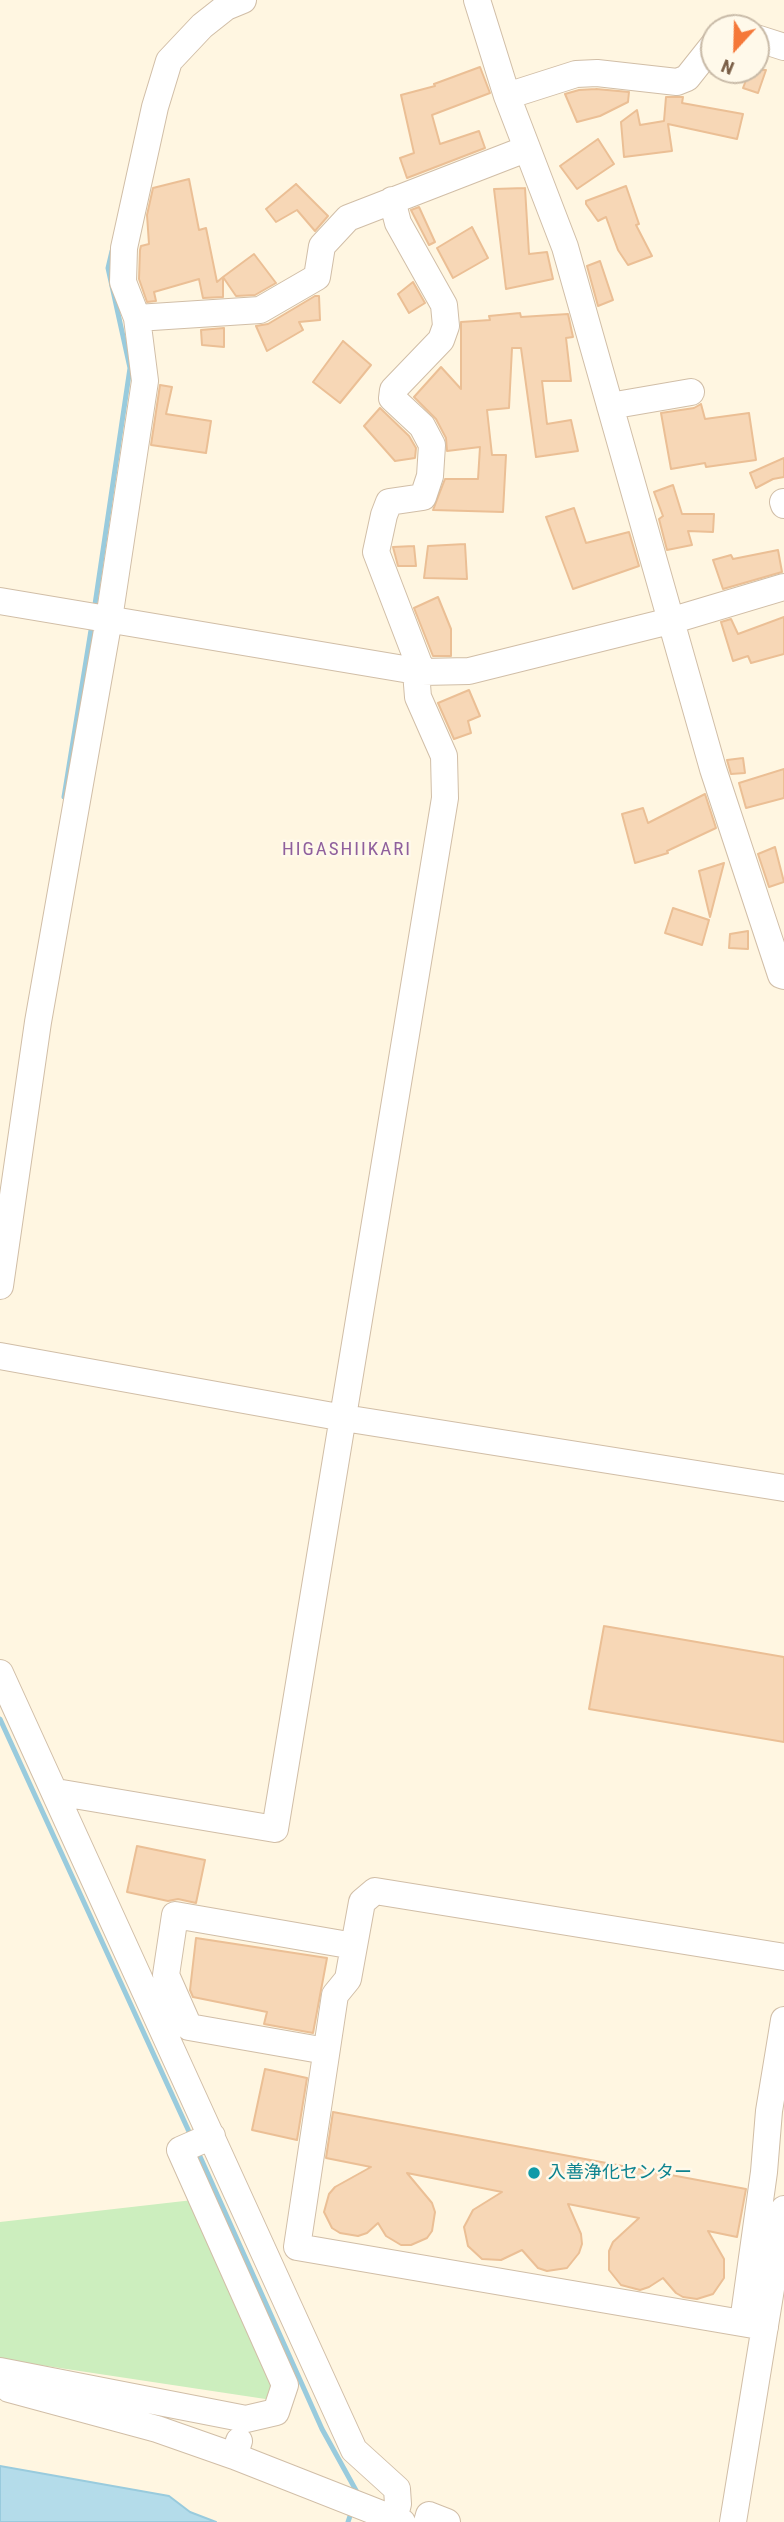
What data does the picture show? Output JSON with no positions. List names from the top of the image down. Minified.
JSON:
{"districts":["HIGASHIIKARI"],"places":["入善浄化センター"],"north":"bottom"}
